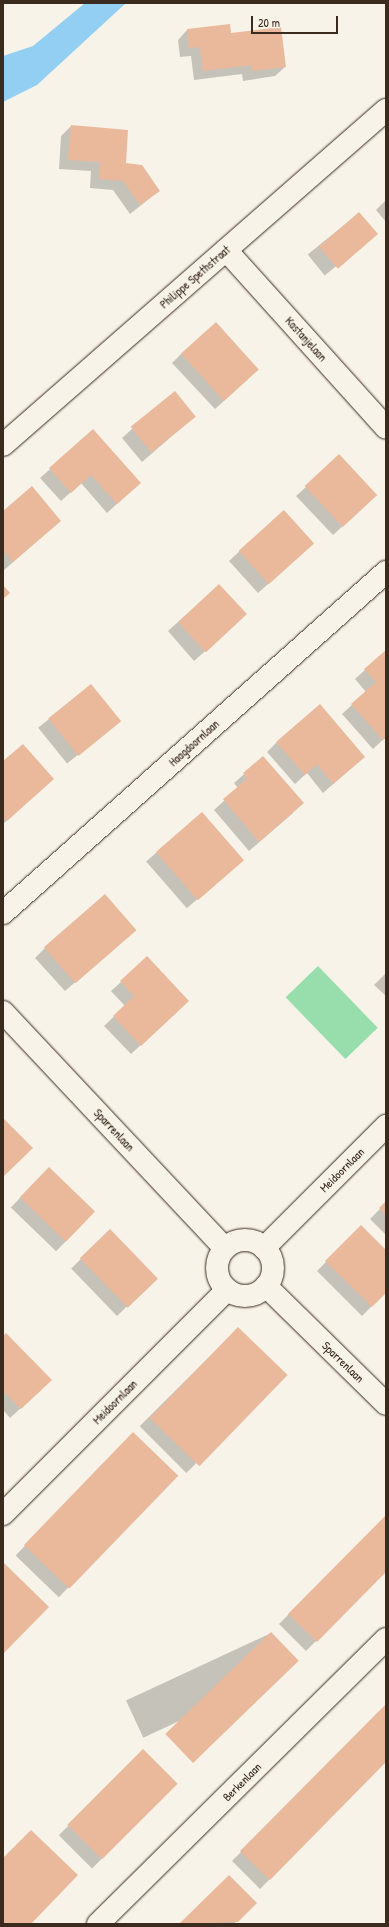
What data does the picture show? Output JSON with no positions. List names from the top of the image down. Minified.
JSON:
{"streets":{"street":["Philippe Spethstraat","Kastanjelaan","Haagdoornlaan","Sparrenlaan","Meidoornlaan","Berkenlaan"]},"crossings":[["Philippe Spethstraat","Kastanjelaan"],["Sparrenlaan","Meidoornlaan"]],"scale_bar":"20 m"}
